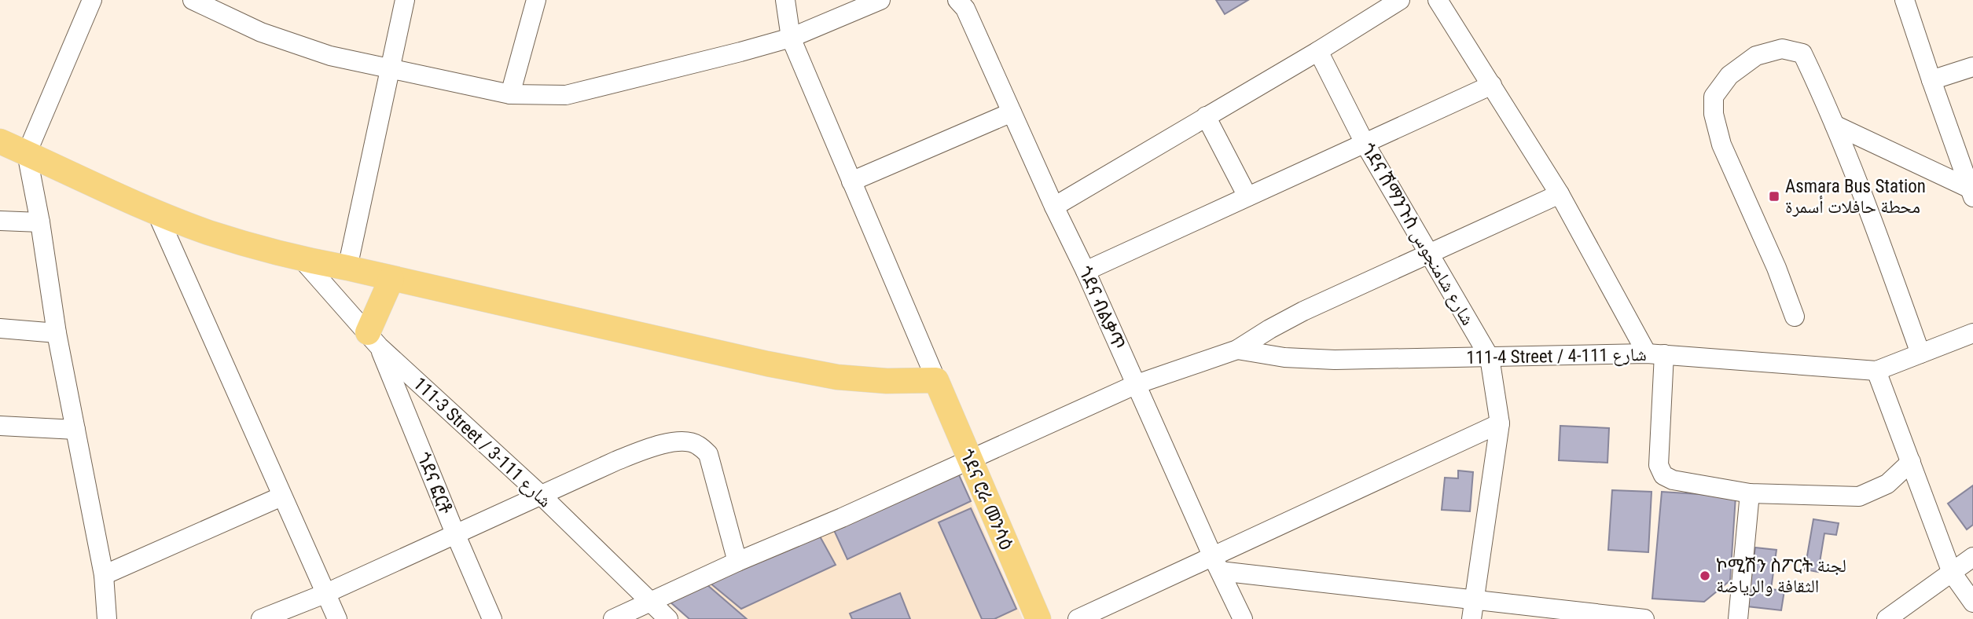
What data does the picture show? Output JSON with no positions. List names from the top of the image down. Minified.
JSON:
{"streets":{"main road":["ጎደና ሮራ መንሳዕ"],"street":["ጎደና ሽማንጉስ شارع شامنجوس","ጎደና ብልቃጥ","111-4 Street / شارع 111-4","111-3 Street / شارع 111-3","ጎደና ፎርቶ"]},"crossings":[["ጎደና ሽማንጉስ شارع شامنجوس","111-4 Street / شارع 111-4"],["111-3 Street / شارع 111-3","ጎደና ፎርቶ"]],"places":{"transit":["Asmara Bus Station محطة حافلات أسمرة"],"other":["ኮሚሽን ስፖርት لجنة الثقافة والرياضة"]}}
